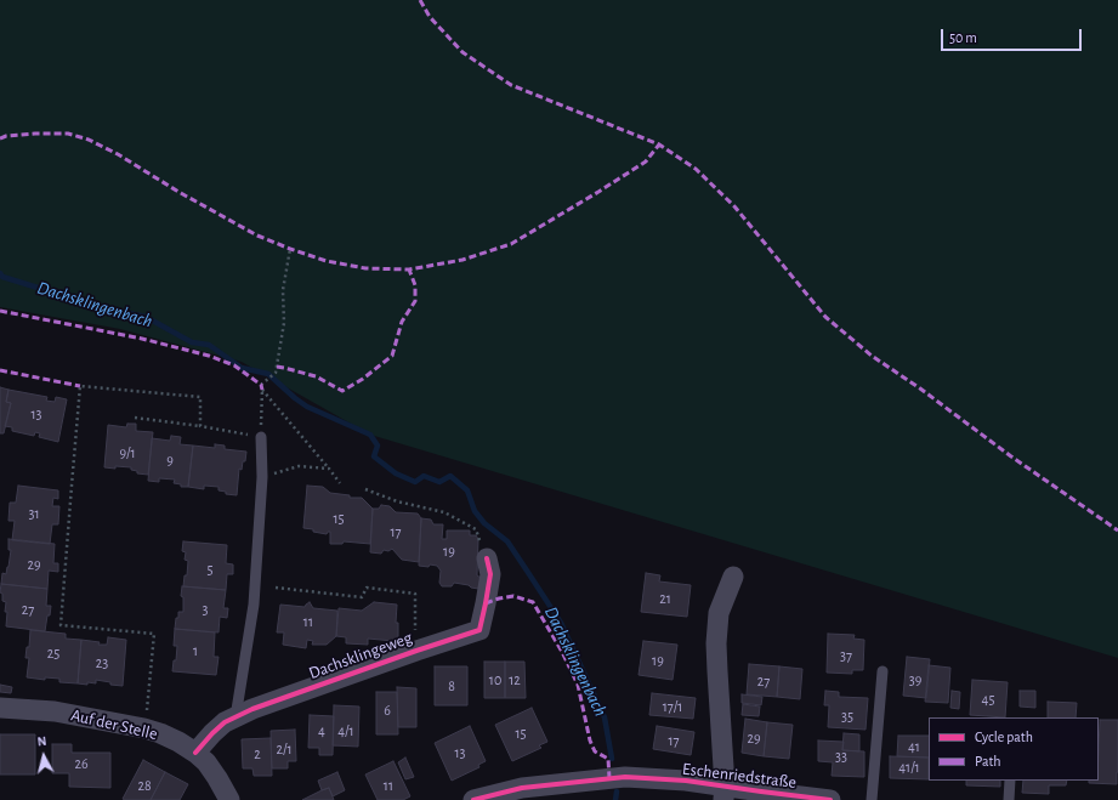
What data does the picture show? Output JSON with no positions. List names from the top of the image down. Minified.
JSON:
{"streets":{"street":["Dachsklingeweg","Auf der Stelle","Eschenriedstraße"]},"crossings":[["Dachsklingeweg","Auf der Stelle"]],"water":["Dachsklingenbach"],"house_numbers":["13","9/1","9","31","15","17","19","29","5","21","27","3","11","1","25","37","19","23","10","12","39","27","8","45","17/1","6","35","4","4/1","15","29","17","41","2/1","13","2","33","26","41/1","28","11"],"legend":["Cycle path","Path"],"scale_bar":"50 m","north":"top"}
